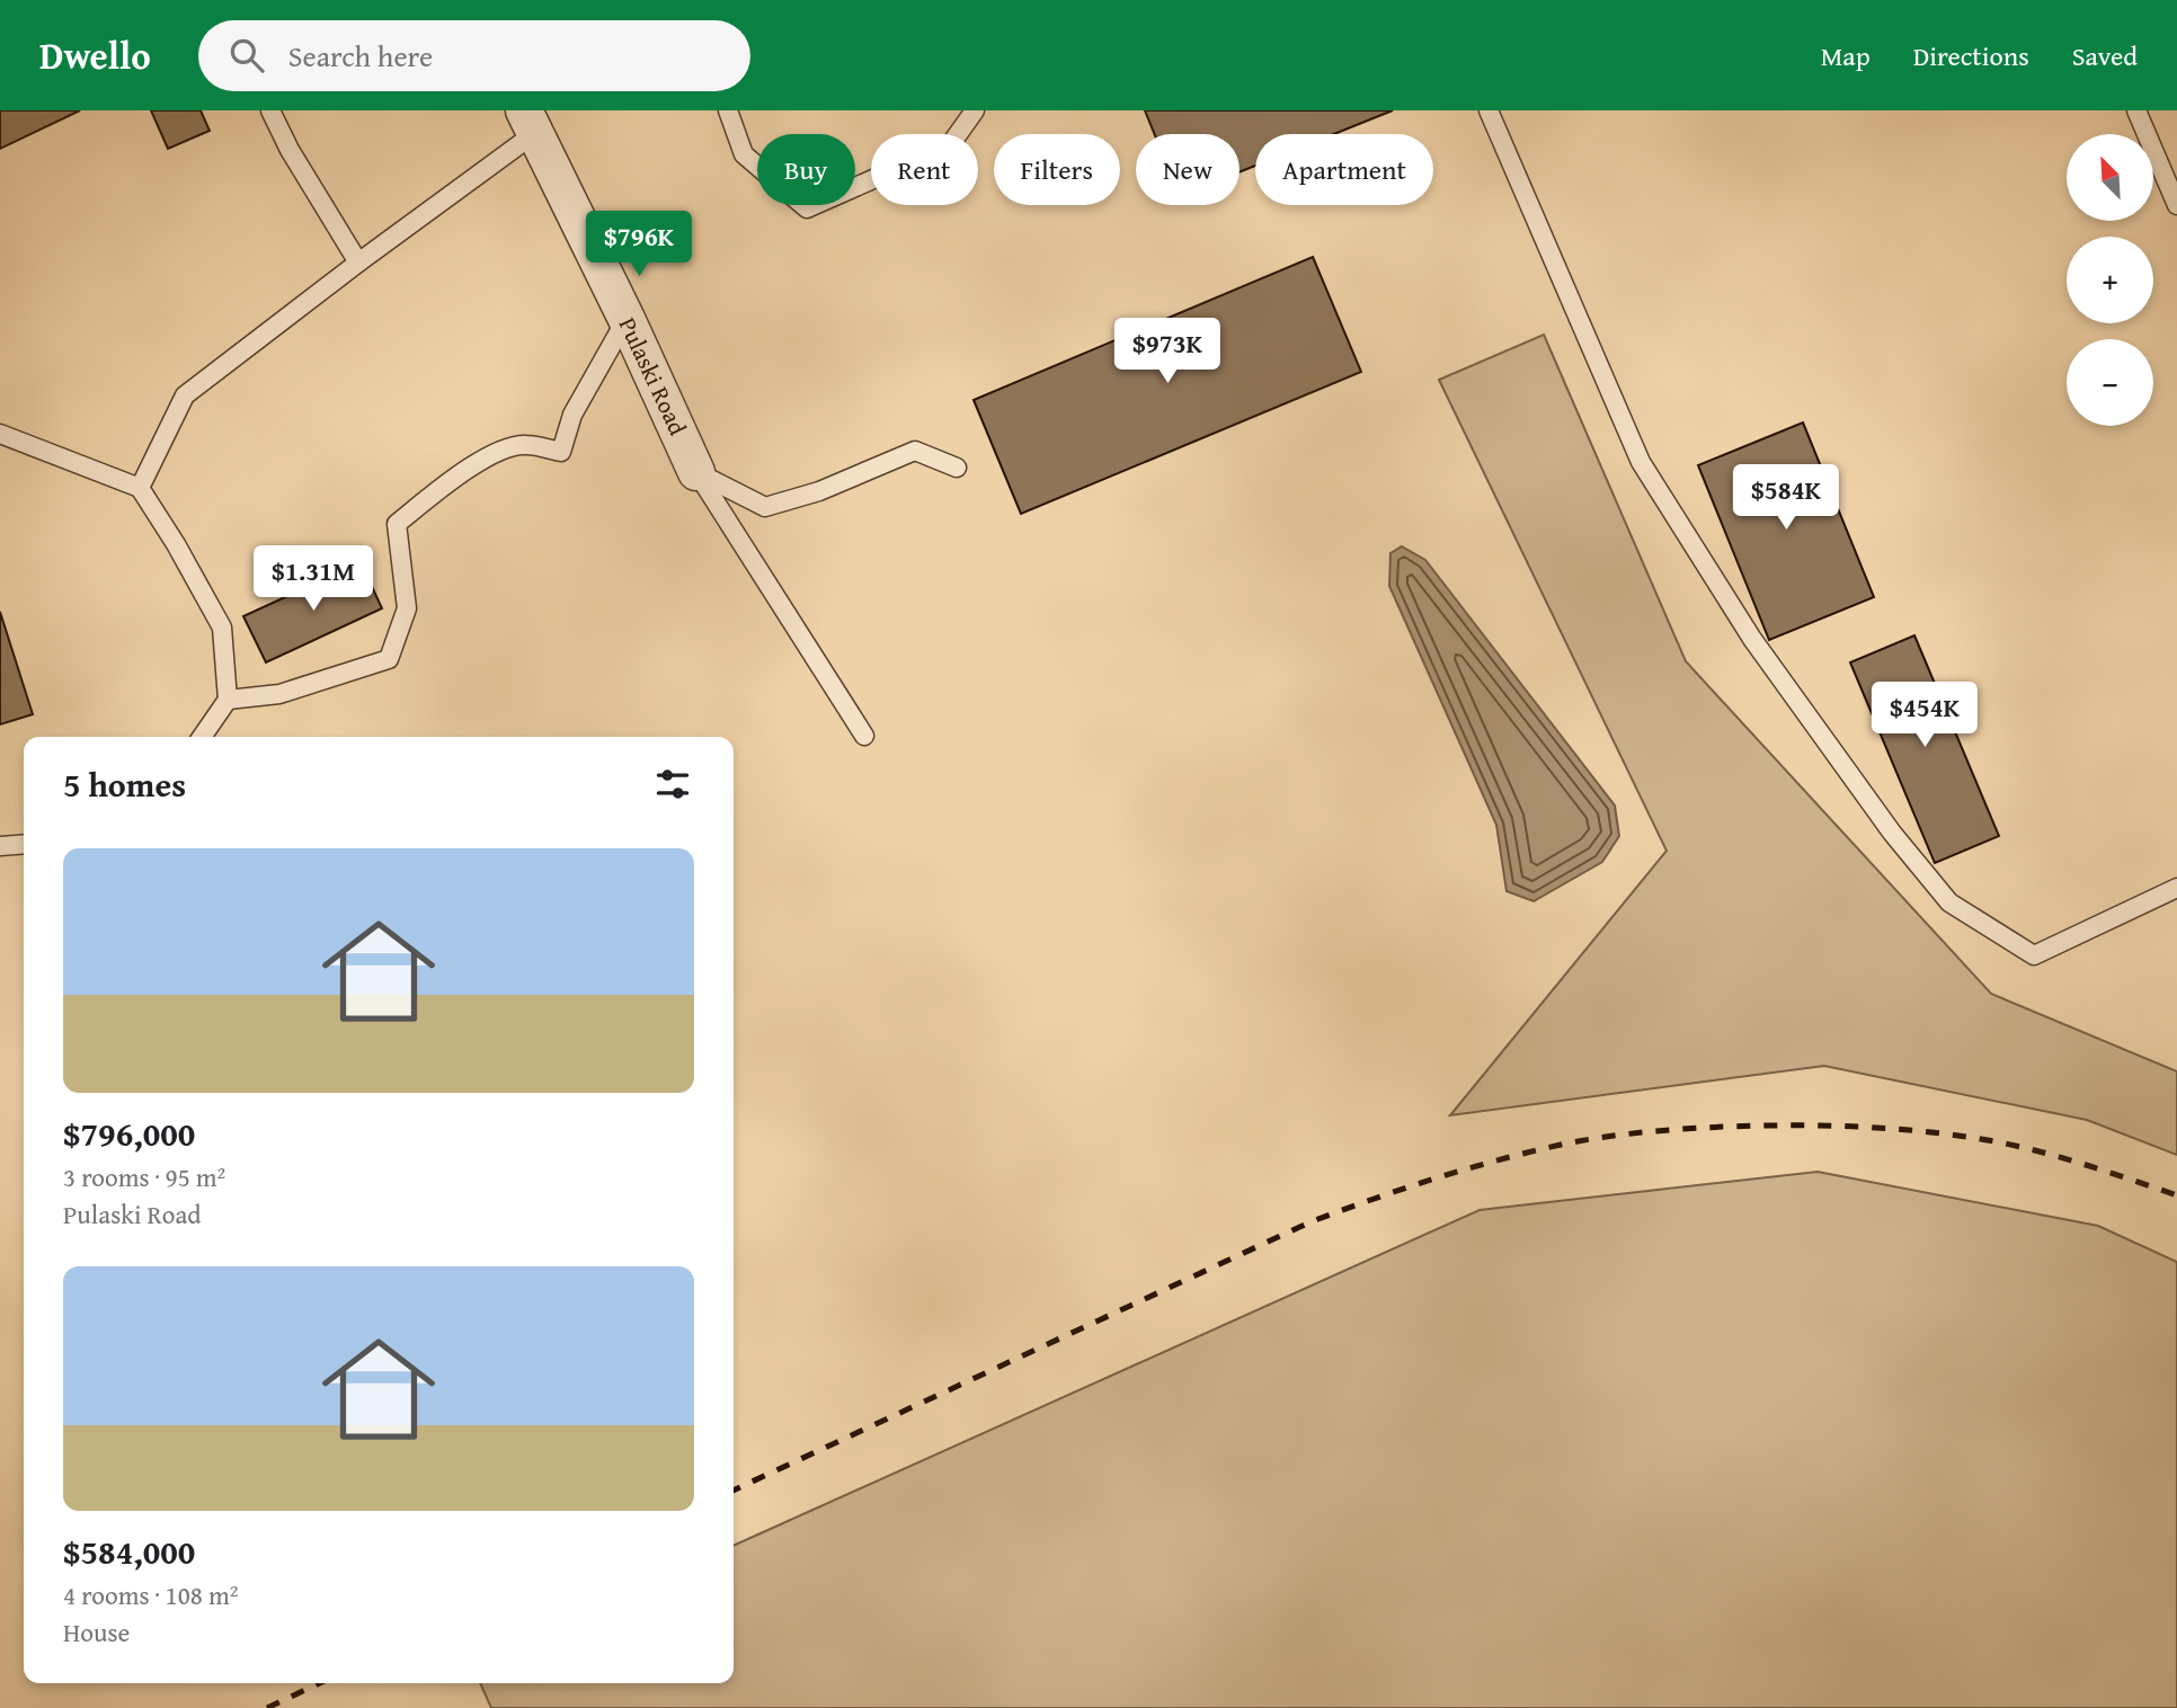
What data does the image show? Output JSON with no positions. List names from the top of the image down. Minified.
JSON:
{"streets":{"street":["Pulaski Road"]},"north":"top left","page":{"header":"Dwello","search":"Search here","nav":["Map","Directions","Saved"],"map_buttons":["+","−"],"chip":["Buy","Rent","Filters","New","Apartment"],"price":["$796K","$973K","$584K","$1.31M","$454K"],"heading":"5 homes","list":[{"name":"$796,000","note":"3 rooms · 95 m² · Pulaski Road"},{"name":"$584,000","note":"4 rooms · 108 m² · House"}]}}
